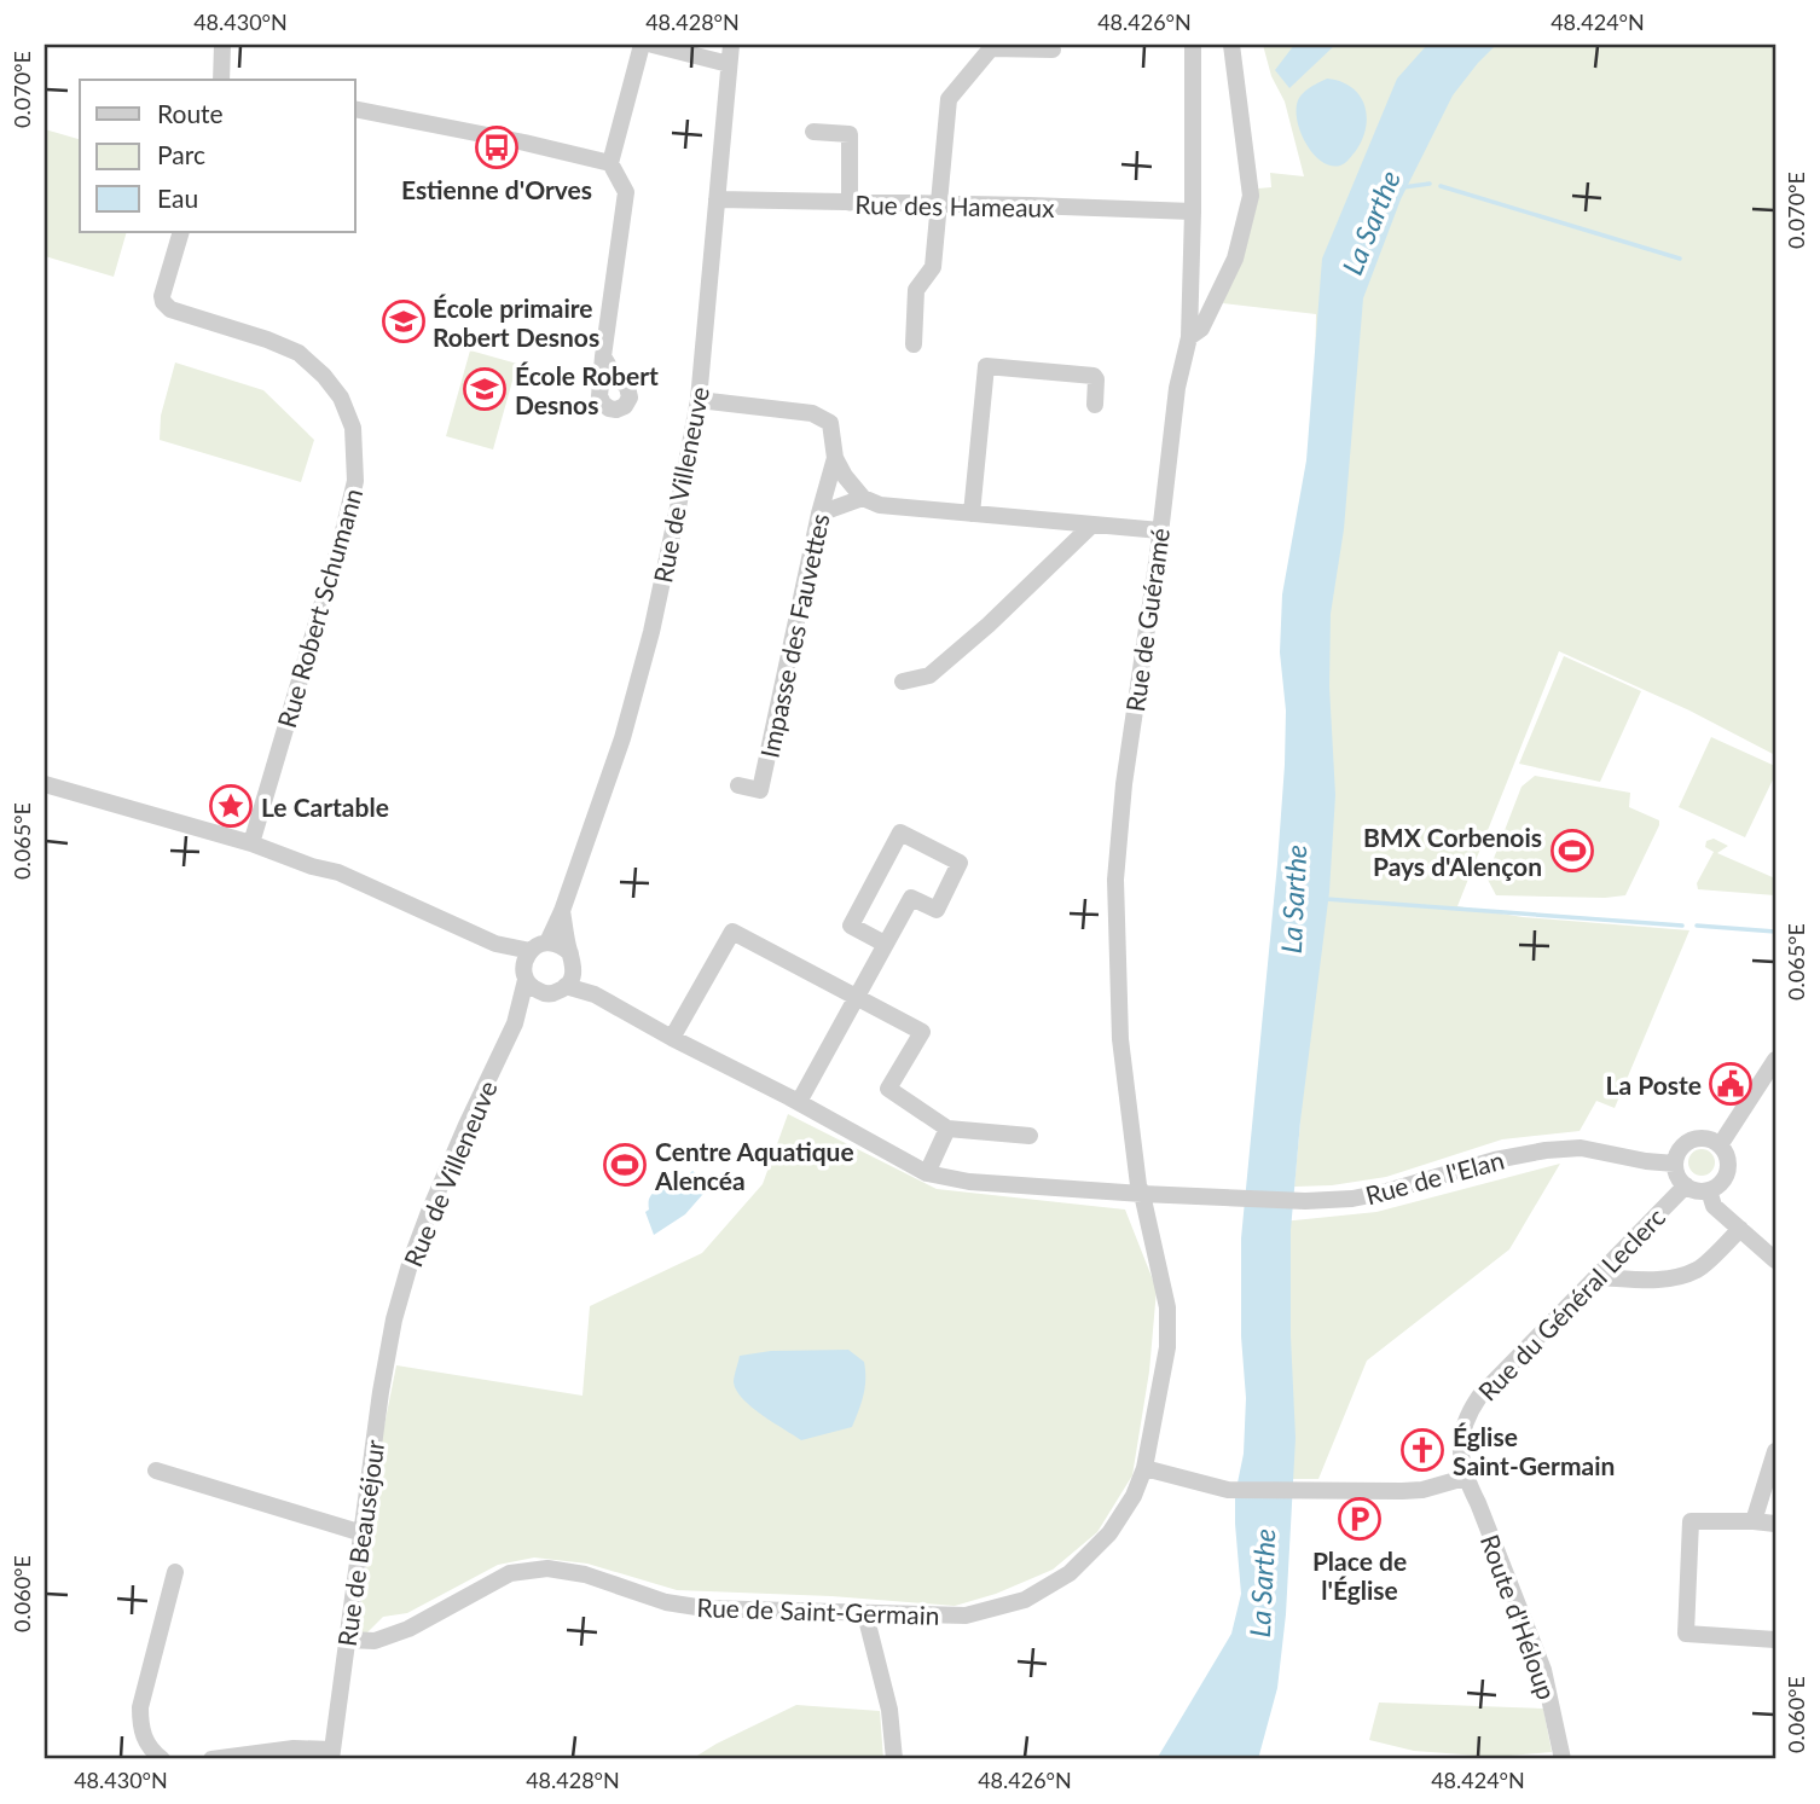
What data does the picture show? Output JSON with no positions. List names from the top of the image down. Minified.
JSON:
{"streets":{"street":["Rue des Hameaux","Rue de Villeneuve","Rue Robert Schumann","Rue de Guéramé","Impasse des Fauvettes","Rue de l'Elan","Rue du Général Leclerc","Rue de Beauséjour","Rue de Saint-Germain","Route d'Héloup"]},"crossings":[["Rue des Hameaux","Rue de Villeneuve"],["Rue des Hameaux","Rue de Guéramé"],["Rue de Villeneuve","Rue de l'Elan"],["Rue de Villeneuve","Rue de Beauséjour"],["Rue de Guéramé","Rue de l'Elan"],["Rue de Guéramé","Rue de Saint-Germain"],["Rue de l'Elan","Rue du Général Leclerc"],["Rue de l'Elan","Rue de Saint-Germain"],["Rue du Général Leclerc","Route d'Héloup"],["Rue de Beauséjour","Rue de Saint-Germain"]],"water":["La Sarthe"],"places":{"bus stop":["Estienne d'Orves"],"school or university":["École primaire Robert Desnos","École Robert Desnos"],"place":["Le Cartable"],"sports":["BMX Corbenois Pays d'Alençon","Centre Aquatique Alencéa"],"public building":["La Poste"],"church":["Église Saint-Germain"],"parking":["Place de l'Église"]},"legend":["Route","Parc","Eau"],"coordinates":["48.430°N","48.428°N","48.426°N","48.424°N","0.070°E","0.065°E","0.060°E"]}
